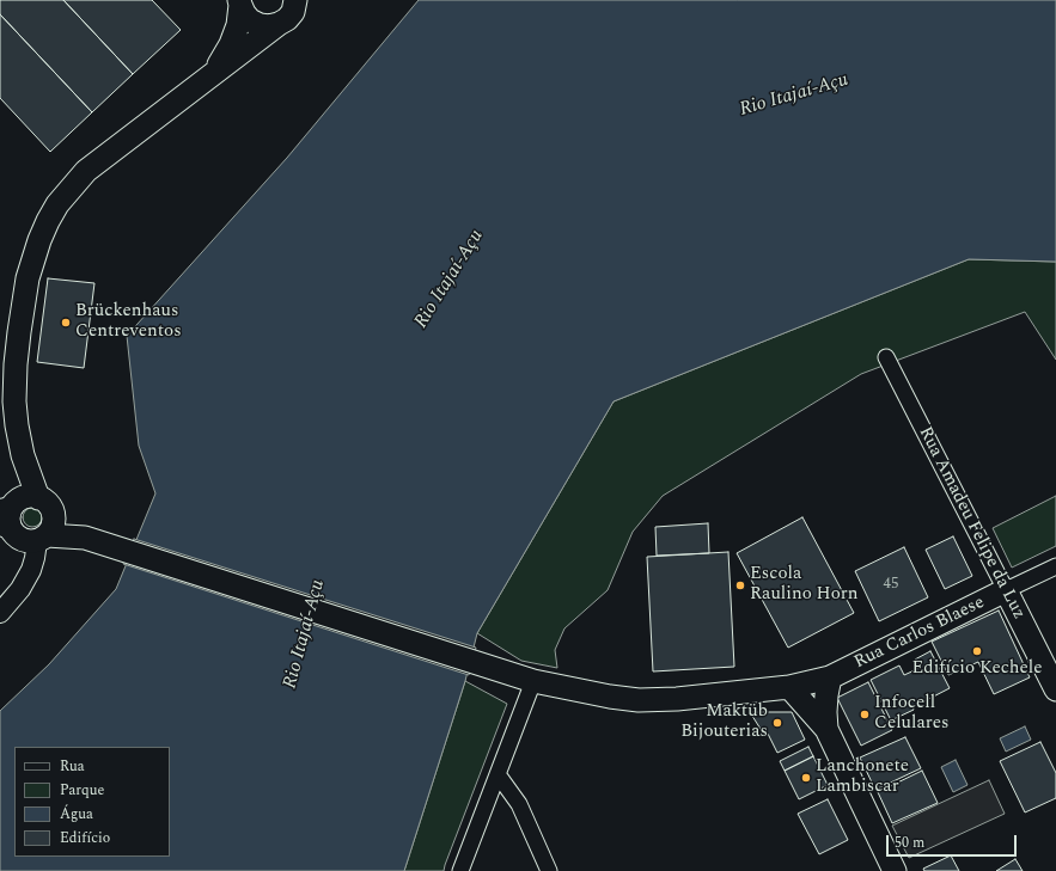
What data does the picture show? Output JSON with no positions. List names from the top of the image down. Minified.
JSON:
{"streets":{"main road":["Rua Amadeu Felipe da Luz","Rua Carlos Blaese"]},"crossings":[["Rua Amadeu Felipe da Luz","Rua Carlos Blaese"]],"water":["Rio Itajaí-Açu"],"places":["Brückenhaus Centreventos","Escola Raulino Horn","Edifício Kechele","Infocell Celulares","Maktüb Bijouterias","Lanchonete Lambiscar"],"house_numbers":["45"],"legend":["Rua","Parque","Água","Edifício"],"scale_bar":"50 m"}
